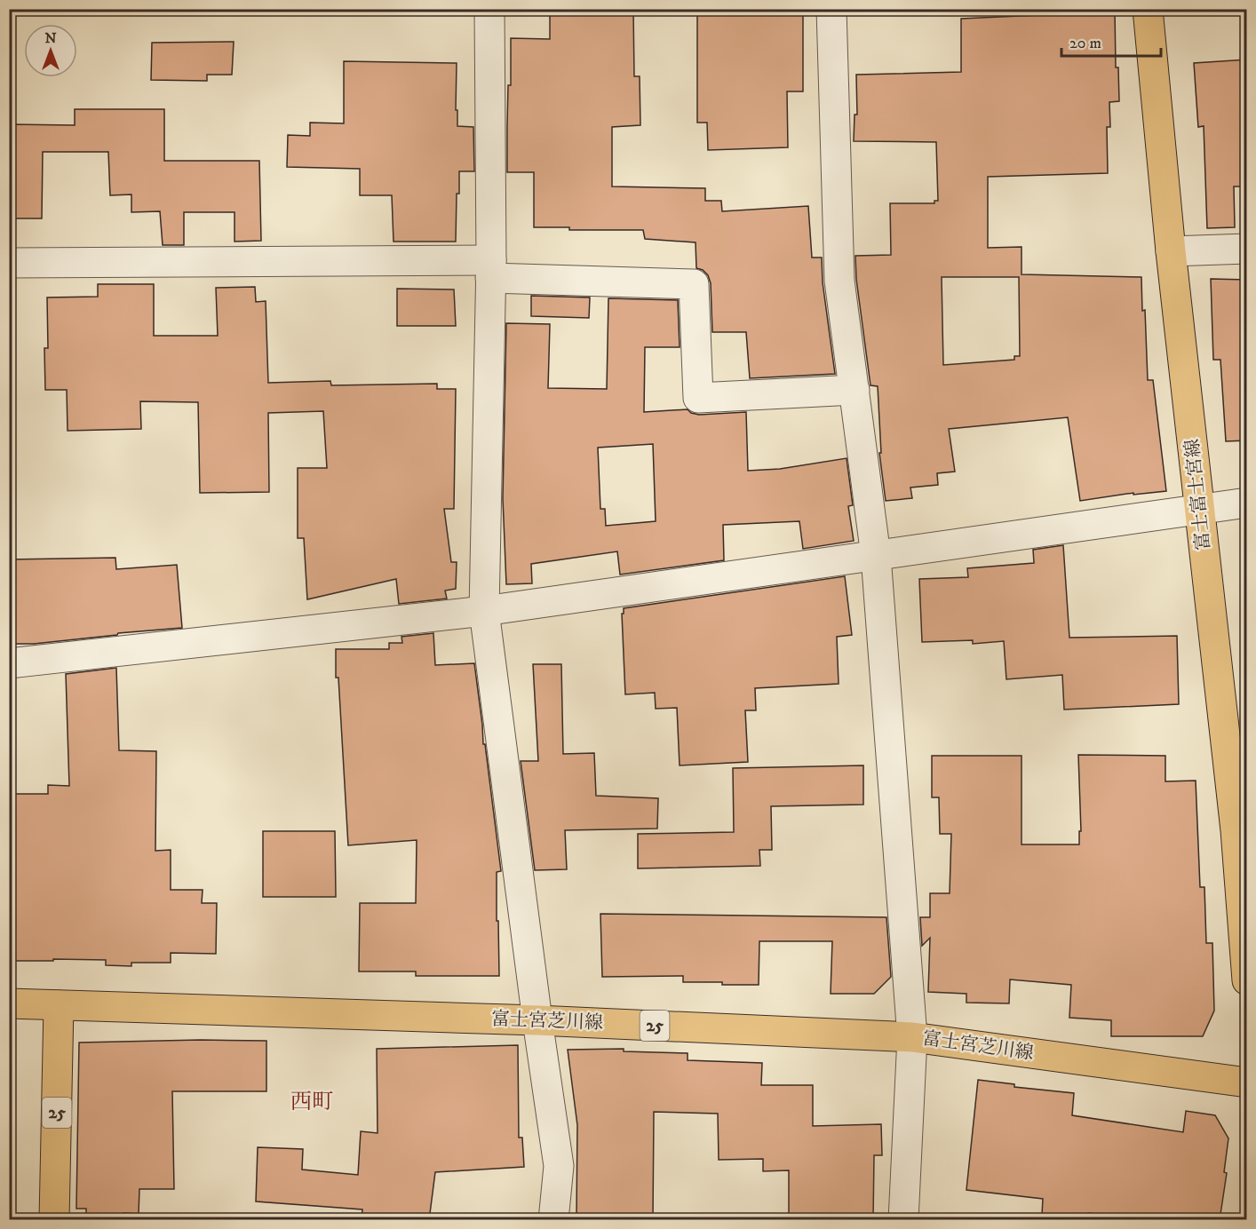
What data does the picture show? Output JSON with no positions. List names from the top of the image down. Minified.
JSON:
{"streets":{"main road":["富士富士宮線","富士宮芝川線","25"]},"crossings":[["富士宮芝川線","25"]],"districts":["西町"],"scale_bar":"20 m","north":"top"}
